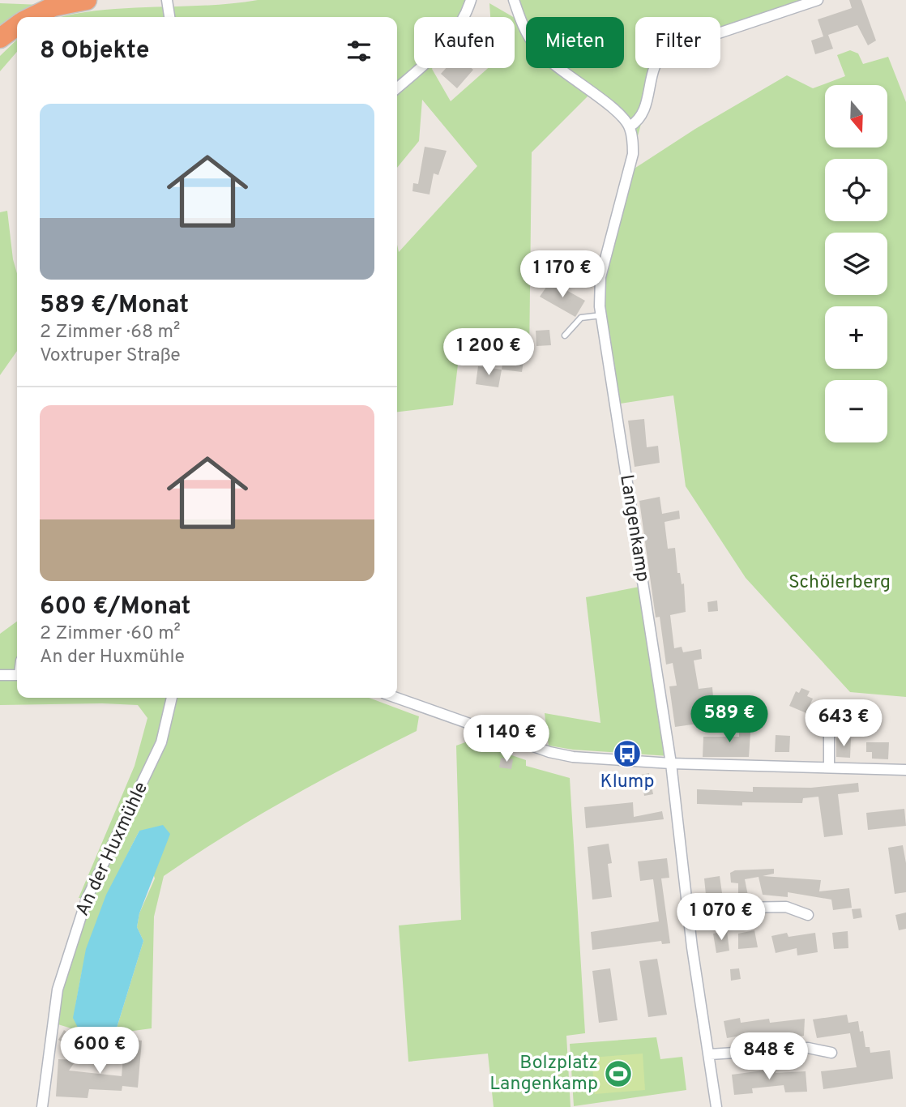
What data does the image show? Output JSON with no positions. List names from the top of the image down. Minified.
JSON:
{"streets":{"street":["Langenkamp","An der Huxmühle"]},"parks":["Schölerberg"],"places":{"bus stop":["Klump"],"sports":["Bolzplatz Langenkamp"]},"north":"bottom","page":{"chip":["Kaufen","Mieten","Filter"],"heading":"8 Objekte","map_buttons":["+","−"],"list":[{"name":"589 €/Monat","note":"2 Zimmer · 68 m² · Voxtruper Straße"},{"name":"600 €/Monat","note":"2 Zimmer · 60 m² · An der Huxmühle"}],"price":["1 170 €","1 200 €","589 €","643 €","1 140 €","1 070 €","600 €","848 €"]}}
